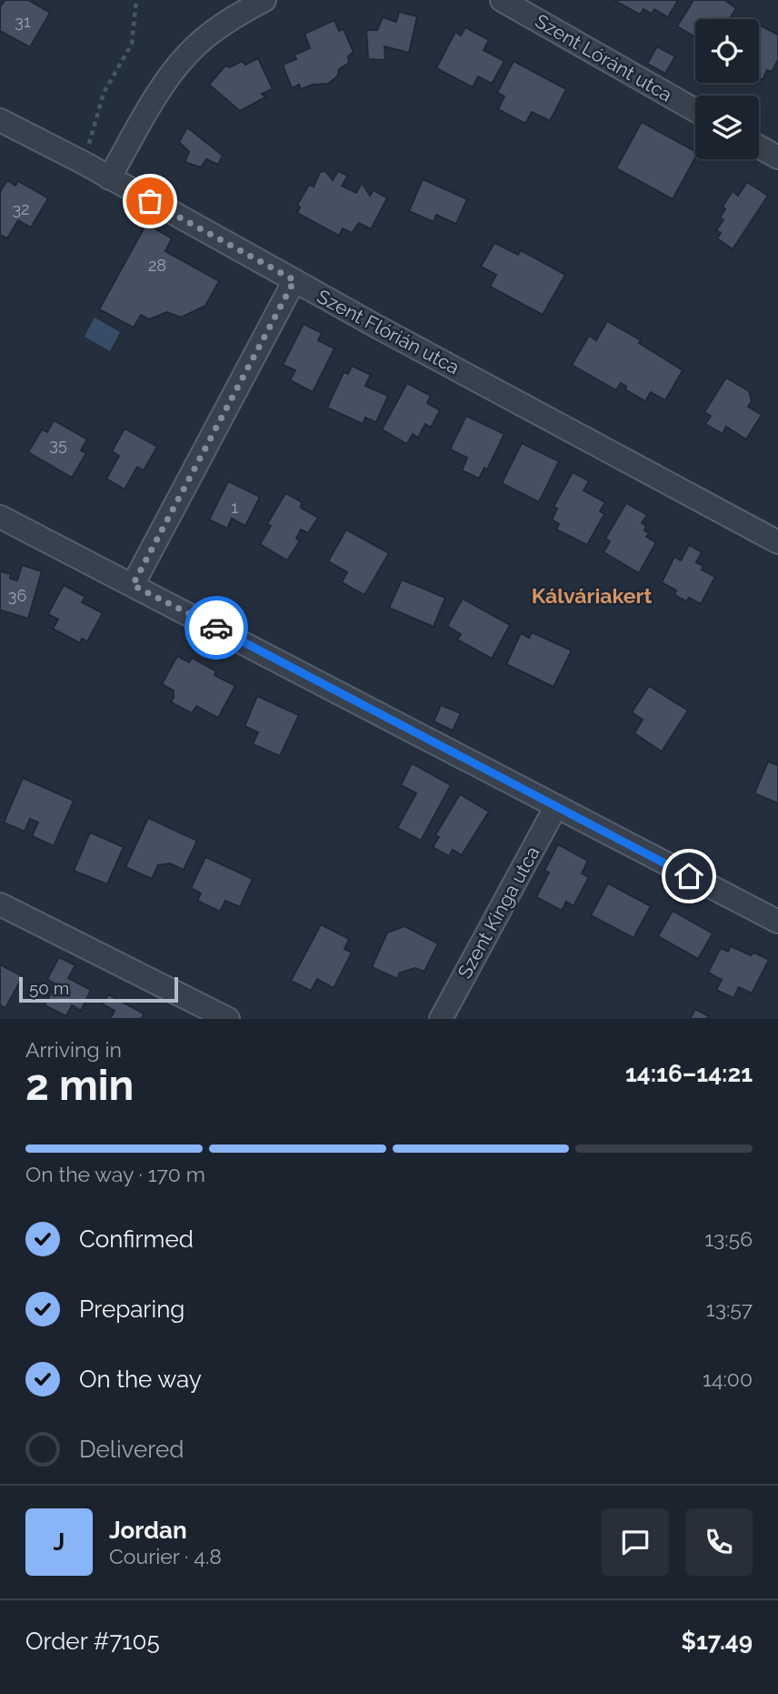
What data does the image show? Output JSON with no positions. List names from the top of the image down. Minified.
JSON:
{"streets":{"street":["Szent Lóránt utca","Szent Flórián utca","Szent Kinga utca"]},"districts":["Kálváriakert"],"house_numbers":["31","32","28","35","1","36"],"scale_bar":"50 m","page":{"scale":"50 m","heading":["2 min","Arriving in","14:16–14:21"],"panel":["Jordan","Courier · 4.8","Order #7105","$17.49"],"bar":"On the way · 170 m","list":[["Confirmed","13:56"],["Preparing","13:57"],["On the way","14:00"],"Delivered"],"round":"J"}}
